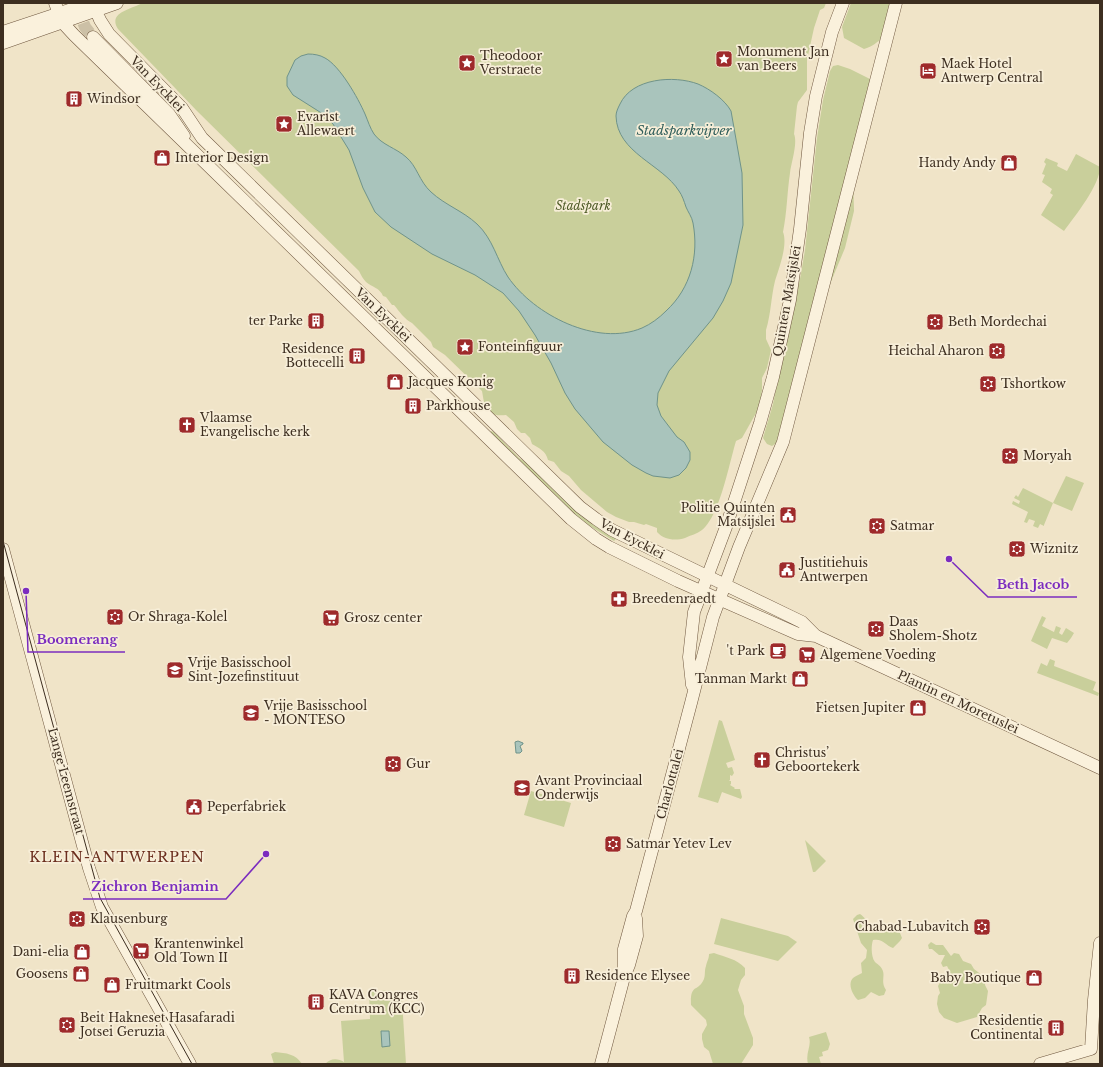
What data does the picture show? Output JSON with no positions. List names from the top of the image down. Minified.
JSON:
{"streets":{"street":["Van Eycklei","Quinten Matsijslei","Plantin en Moretuslei","Lange Leemstraat","Charlottalei"]},"crossings":[["Van Eycklei","Quinten Matsijslei"],["Van Eycklei","Plantin en Moretuslei"],["Van Eycklei","Charlottalei"],["Quinten Matsijslei","Charlottalei"],["Plantin en Moretuslei","Charlottalei"]],"districts":["KLEIN-ANTWERPEN"],"water":["Stadsparkvijver"],"parks":["Stadspark"],"places":{"place":["Monument Jan van Beers","Theodoor Verstraete","Evarist Allewaert","Fonteinfiguur"],"hotel":["Maek Hotel Antwerp Central"],"building":["Windsor","ter Parke","Residence Bottecelli","Parkhouse","Residence Elysee","KAVA Congres Centrum (KCC)","Residentie Continental"],"shop":["Interior Design","Handy Andy","Jacques Konig","Tanman Markt","Fietsen Jupiter","Dani-elia","Goosens","Baby Boutique","Fruitmarkt Cools"],"synagogue":["Beth Mordechai","Heichal Aharon","Tshortkow","Moryah","Satmar","Wiznitz","Or Shraga-Kolel","Daas Sholem-Shotz","Gur","Satmar Yetev Lev","Klausenburg","Chabad-Lubavitch","Beit Hakneset Hasafaradi Jotsei Geruzia"],"church":["Vlaamse Evangelische kerk","Christus’ Geboortekerk"],"public building":["Politie Quinten Matsijslei","Justitiehuis Antwerpen","Peperfabriek"],"other":["Beth Jacob","Boomerang","Zichron Benjamin"],"pharmacy":["Breedenraedt"],"supermarket":["Grosz center","Algemene Voeding","Krantenwinkel Old Town II"],"cafe":["'t Park"],"school or university":["Vrije Basisschool Sint-Jozefinstituut","Vrije Basisschool - MONTESO","Avant Provinciaal Onderwijs"]}}
